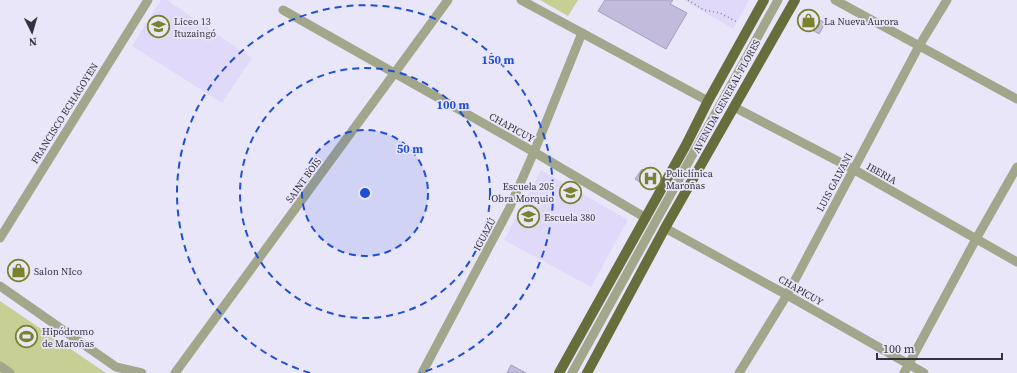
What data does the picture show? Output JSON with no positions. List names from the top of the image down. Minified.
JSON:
{"streets":{"main road":["AVENIDA GENERAL FLORES"],"street":["FRANCISCO ECHAGOYEN","CHAPICUY","IBERIA","SAINT BOIS","LUIS GALVANI","IGUAZÚ"]},"crossings":[["AVENIDA GENERAL FLORES","CHAPICUY"],["AVENIDA GENERAL FLORES","IBERIA"],["CHAPICUY","SAINT BOIS"],["CHAPICUY","LUIS GALVANI"],["CHAPICUY","IGUAZÚ"],["IBERIA","LUIS GALVANI"]],"places":{"shop":["La Nueva Aurora","Salon NIco"],"school or university":["Liceo 13 Ituzaingó","Escuela 205 Obra Morquio","Escuela 380"],"hospital":["Policlínica Maroñas"],"sports":["Hipódromo de Maroñas"]},"scale_bar":"100 m","north":"bottom","rings":["150 m","100 m","50 m"]}
